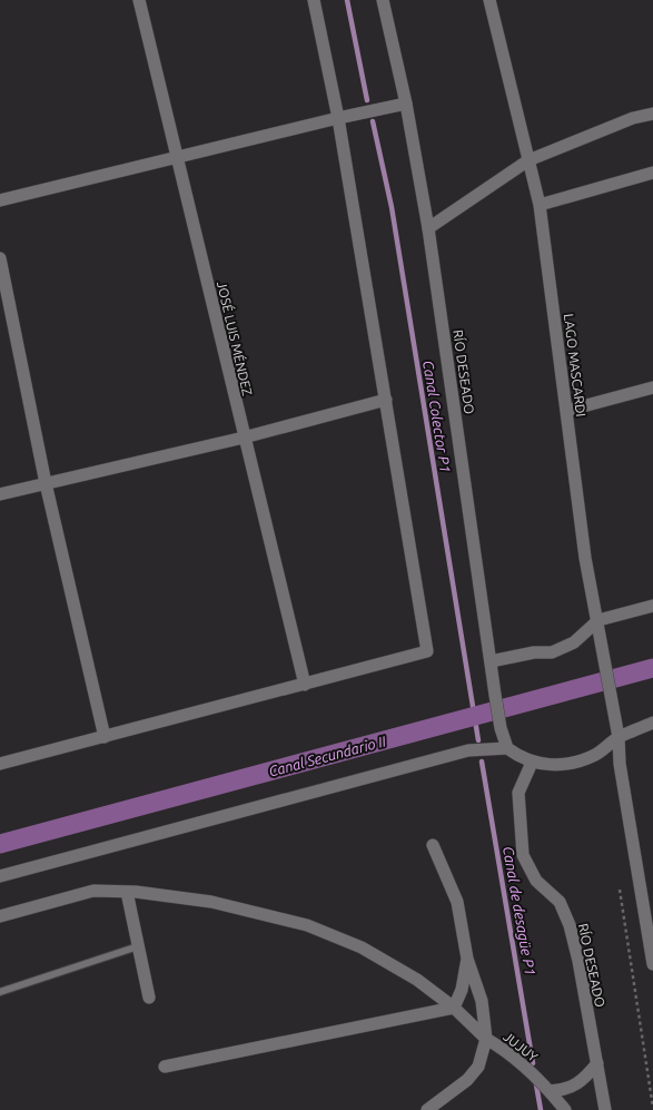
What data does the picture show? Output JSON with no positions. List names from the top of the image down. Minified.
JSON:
{"streets":{"street":["JOSÉ LUIS MÉNDEZ","LAGO MASCARDI","RÍO DESEADO","JUJUY"]},"water":["Canal Colector P1","Canal Secundario II","Canal de desagüe P1"]}
